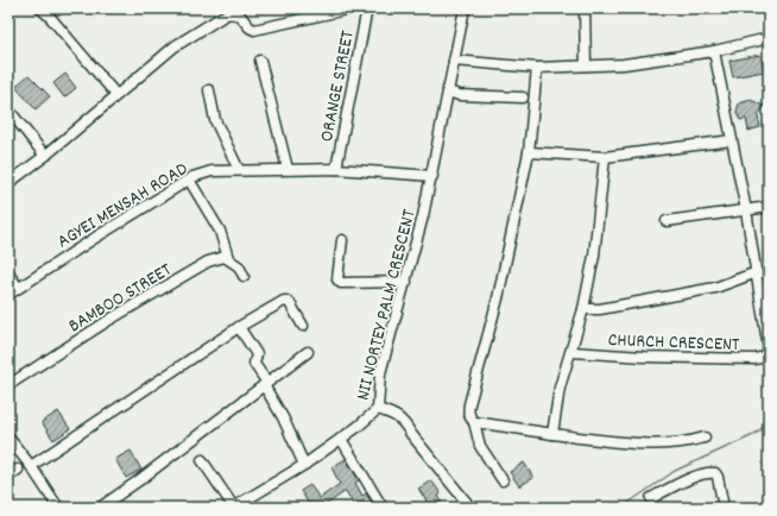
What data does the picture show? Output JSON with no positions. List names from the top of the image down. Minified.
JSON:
{"streets":{"street":["ORANGE STREET","AGYEI MENSAH ROAD","BAMBOO STREET","NII NORTEY PALM CRESCENT","CHURCH CRESCENT"]},"crossings":[["ORANGE STREET","AGYEI MENSAH ROAD"],["AGYEI MENSAH ROAD","NII NORTEY PALM CRESCENT"]]}
